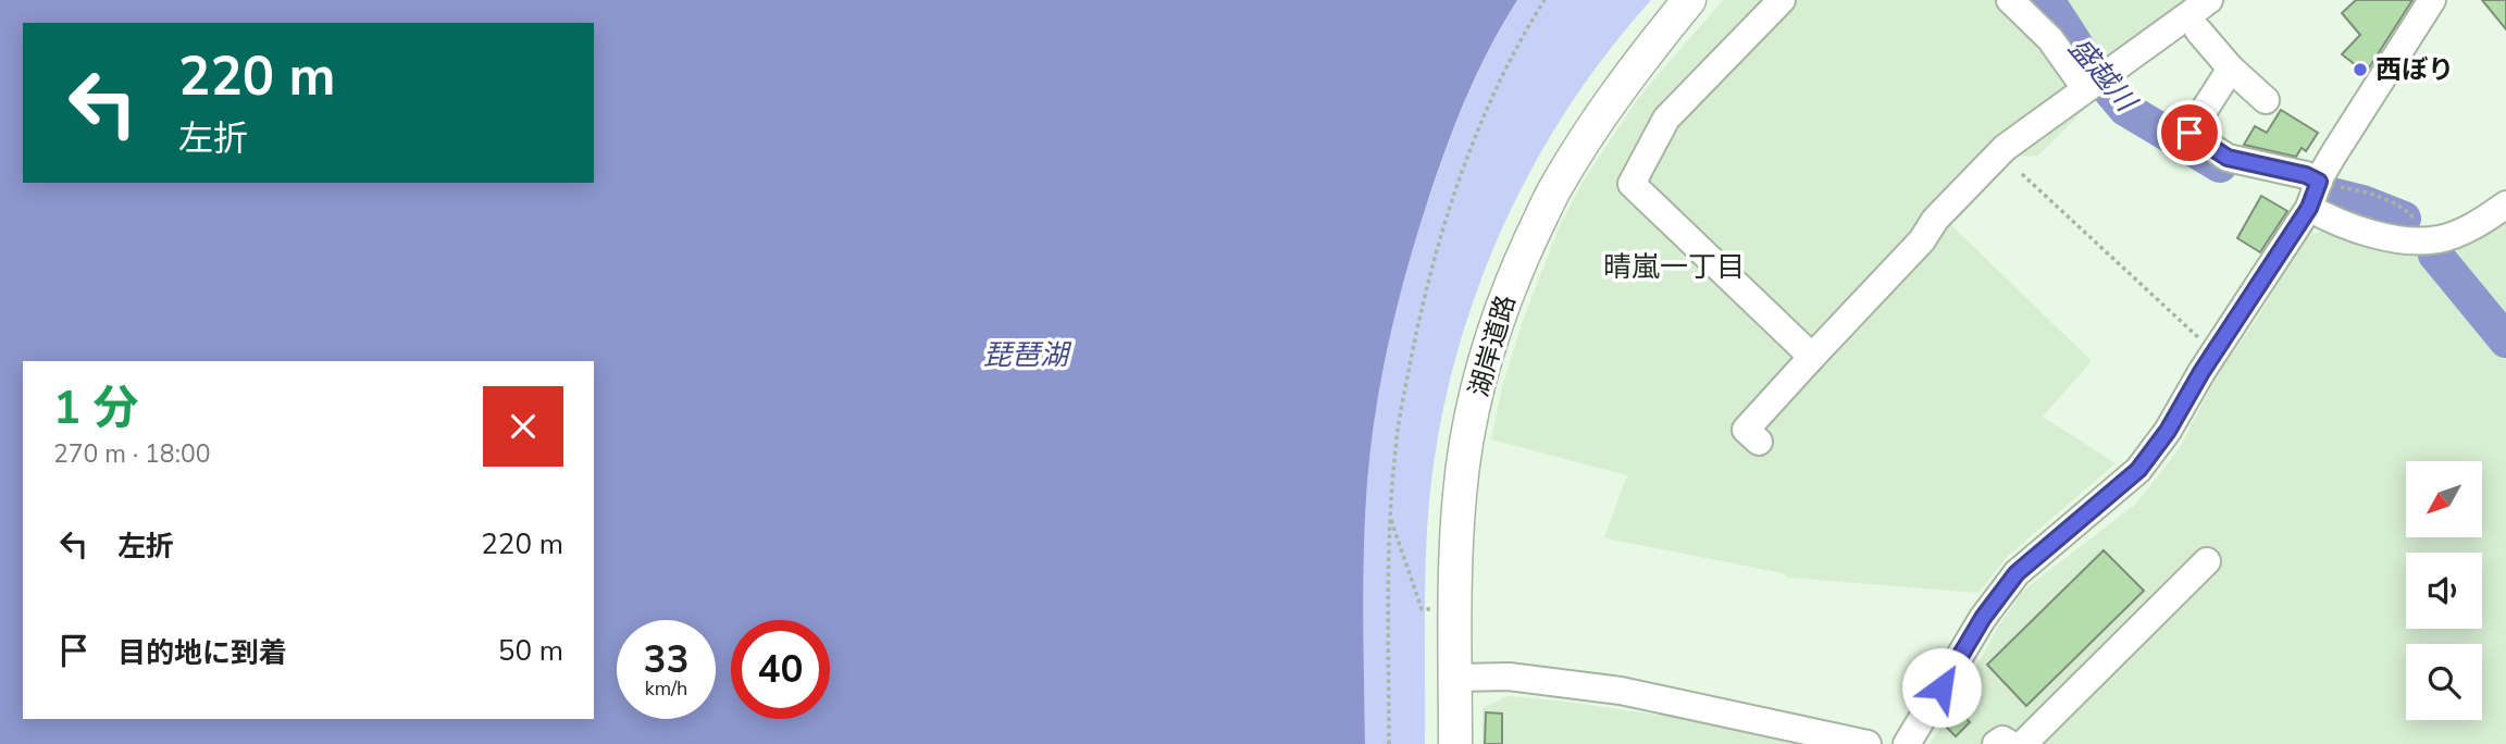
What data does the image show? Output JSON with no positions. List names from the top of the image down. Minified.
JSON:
{"streets":{"main road":["湖岸道路"]},"districts":["晴嵐一丁目"],"water":["盛越川","琵琶湖"],"places":["西ぼり"],"north":"bottom left","page":{"turn":["220 m","左折"],"heading":["1 分","270 m · 18:00"],"list":[{"name":"左折","value":"220 m"},{"name":"目的地に到着","value":"50 m"}],"speed":"33 km/h","limit":"40"}}
